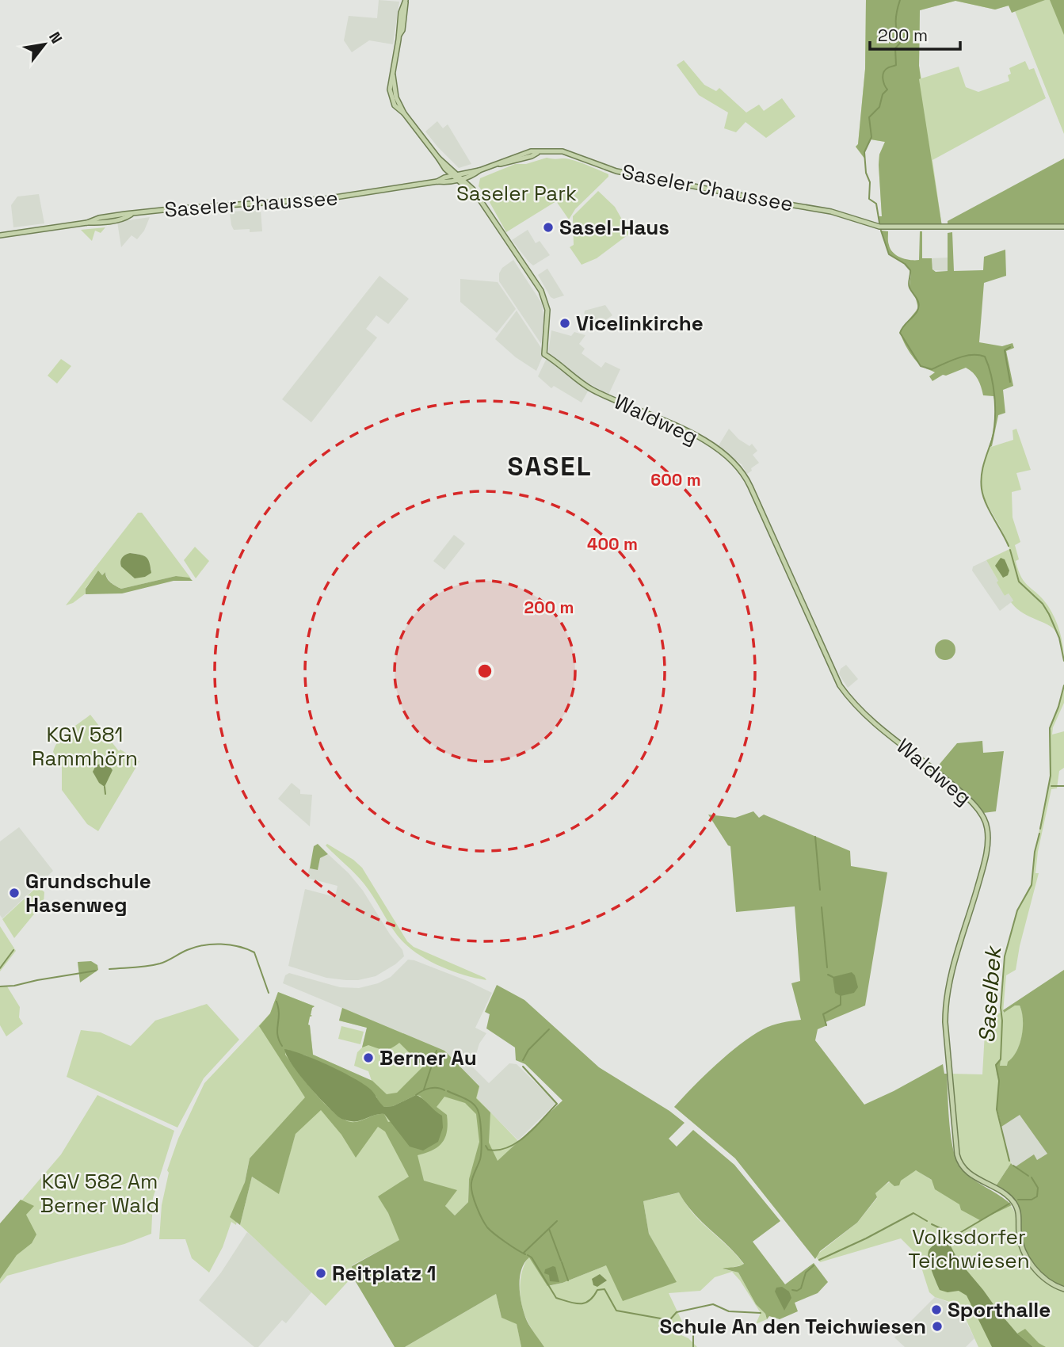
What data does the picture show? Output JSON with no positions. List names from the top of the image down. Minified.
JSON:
{"streets":{"main road":["Saseler Chaussee","Waldweg"]},"districts":["SASEL"],"water":["Saselbek"],"parks":["Saseler Park","KGV 581 Rammhörn","KGV 582 Am Berner Wald","Volksdorfer Teichwiesen"],"places":["Sasel-Haus","Vicelinkirche","Grundschule Hasenweg","Berner Au","Reitplatz 1","Sporthalle","Schule An den Teichwiesen"],"scale_bar":"200 m","north":"top right","rings":["600 m","400 m","200 m"]}
